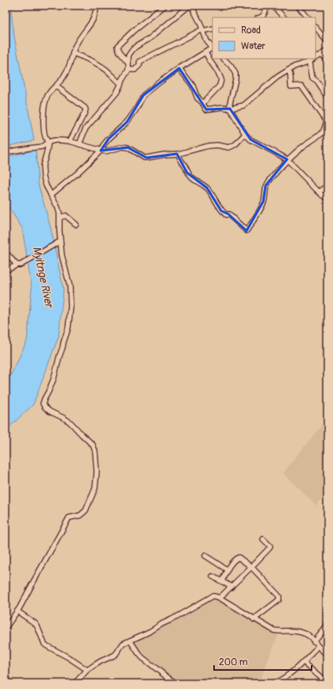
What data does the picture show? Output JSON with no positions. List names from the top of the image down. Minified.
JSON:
{"water":["Myitnge River"],"legend":["Road","Water"],"scale_bar":"200 m"}
